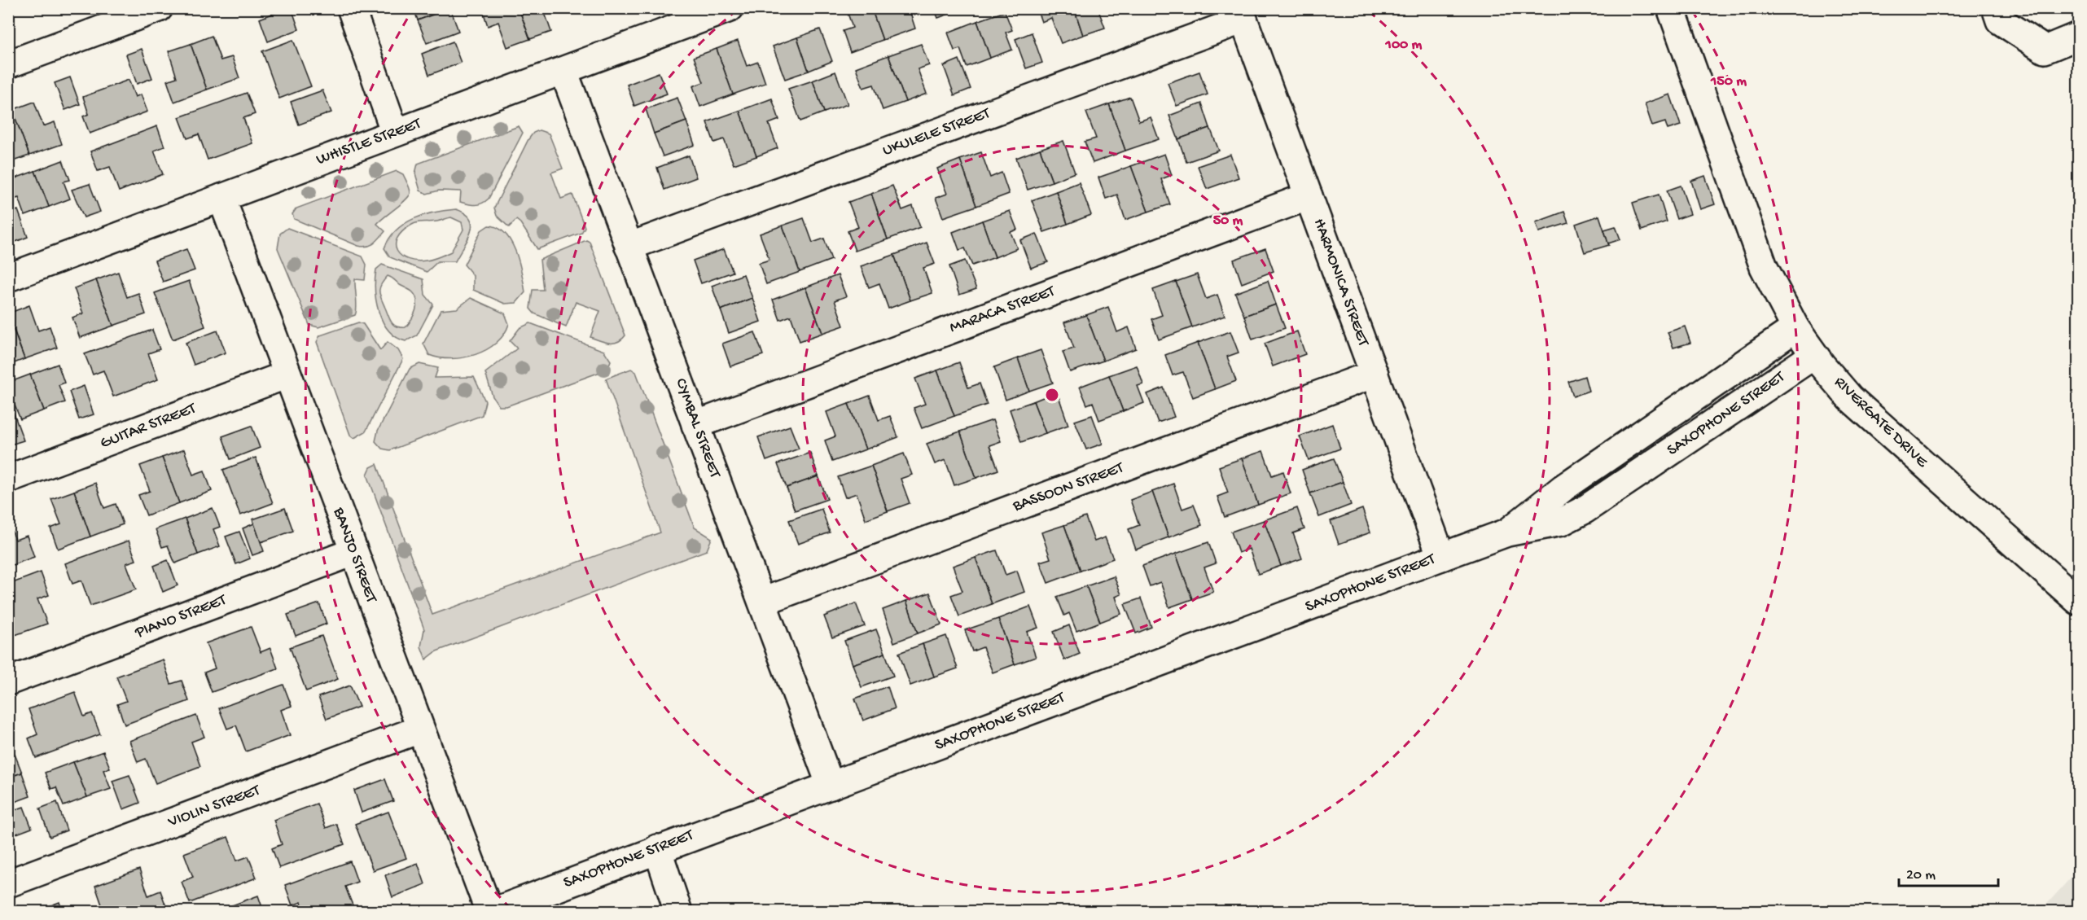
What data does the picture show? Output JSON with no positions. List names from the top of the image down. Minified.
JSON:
{"streets":{"street":["UKULELE STREET","WHISTLE STREET","HARMONICA STREET","MARACA STREET","SAXOPHONE STREET","RIVERGATE DRIVE","GUITAR STREET","CYMBAL STREET","BASSOON STREET","BANJO STREET","PIANO STREET","VIOLIN STREET"]},"crossings":[["UKULELE STREET","HARMONICA STREET"],["UKULELE STREET","CYMBAL STREET"],["WHISTLE STREET","CYMBAL STREET"],["WHISTLE STREET","BANJO STREET"],["HARMONICA STREET","MARACA STREET"],["HARMONICA STREET","SAXOPHONE STREET"],["HARMONICA STREET","BASSOON STREET"],["MARACA STREET","CYMBAL STREET"],["SAXOPHONE STREET","RIVERGATE DRIVE"],["SAXOPHONE STREET","CYMBAL STREET"],["SAXOPHONE STREET","BANJO STREET"],["GUITAR STREET","BANJO STREET"],["CYMBAL STREET","BASSOON STREET"],["BANJO STREET","PIANO STREET"],["BANJO STREET","VIOLIN STREET"]],"scale_bar":"20 m","rings":["100 m","150 m","50 m"]}
